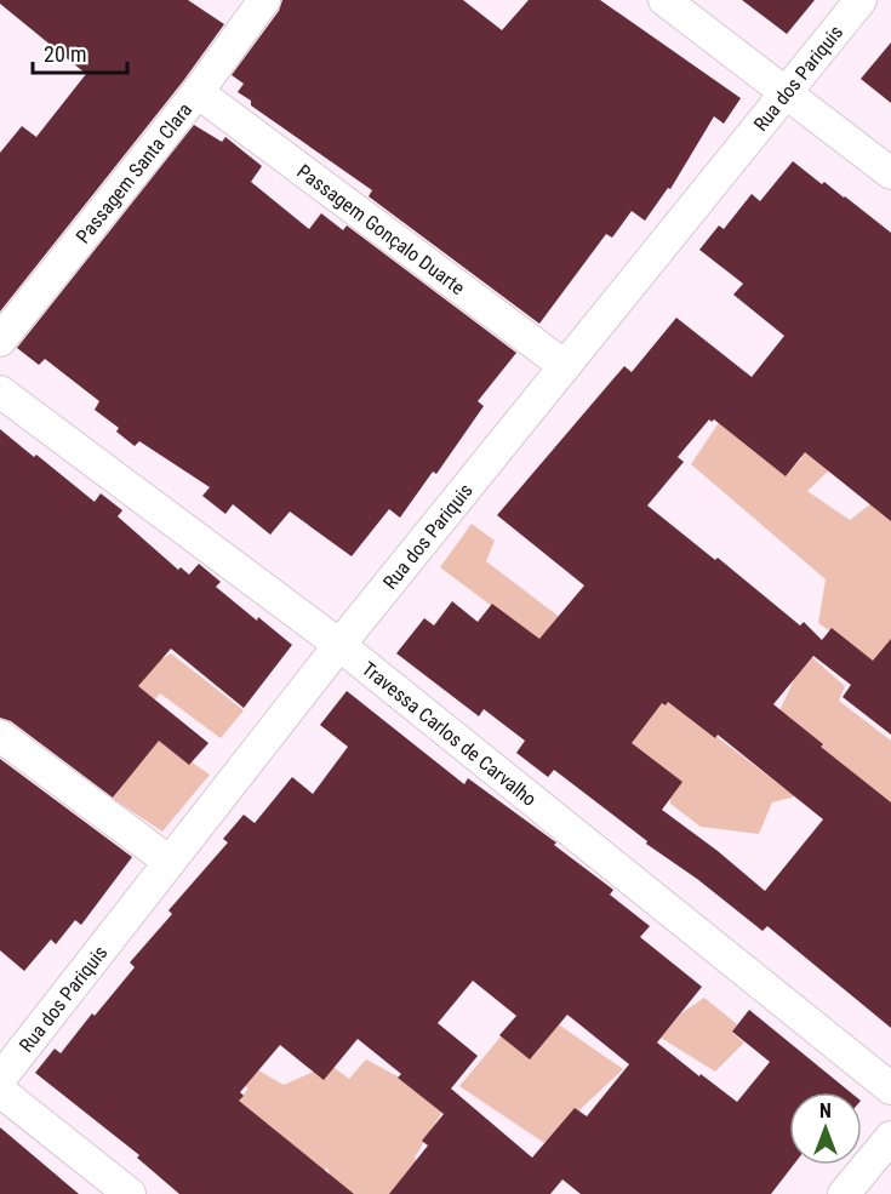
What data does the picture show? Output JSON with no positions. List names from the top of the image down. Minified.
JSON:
{"streets":{"street":["Rua dos Pariquis","Passagem Santa Clara","Passagem Gonçalo Duarte","Travessa Carlos de Carvalho"]},"crossings":[["Rua dos Pariquis","Passagem Gonçalo Duarte"],["Rua dos Pariquis","Travessa Carlos de Carvalho"],["Passagem Santa Clara","Passagem Gonçalo Duarte"]],"scale_bar":"20 m","north":"top"}
